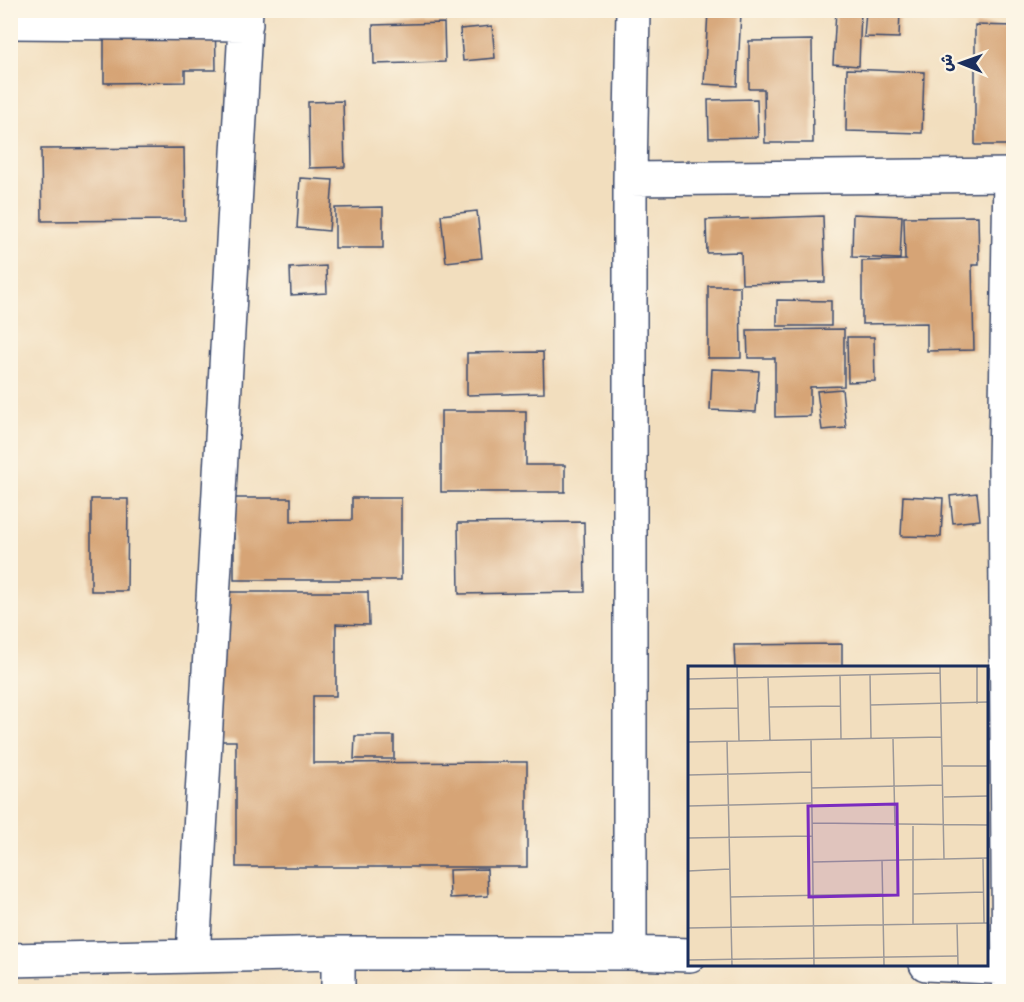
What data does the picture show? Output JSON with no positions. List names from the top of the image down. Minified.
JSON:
{"north":"left"}
